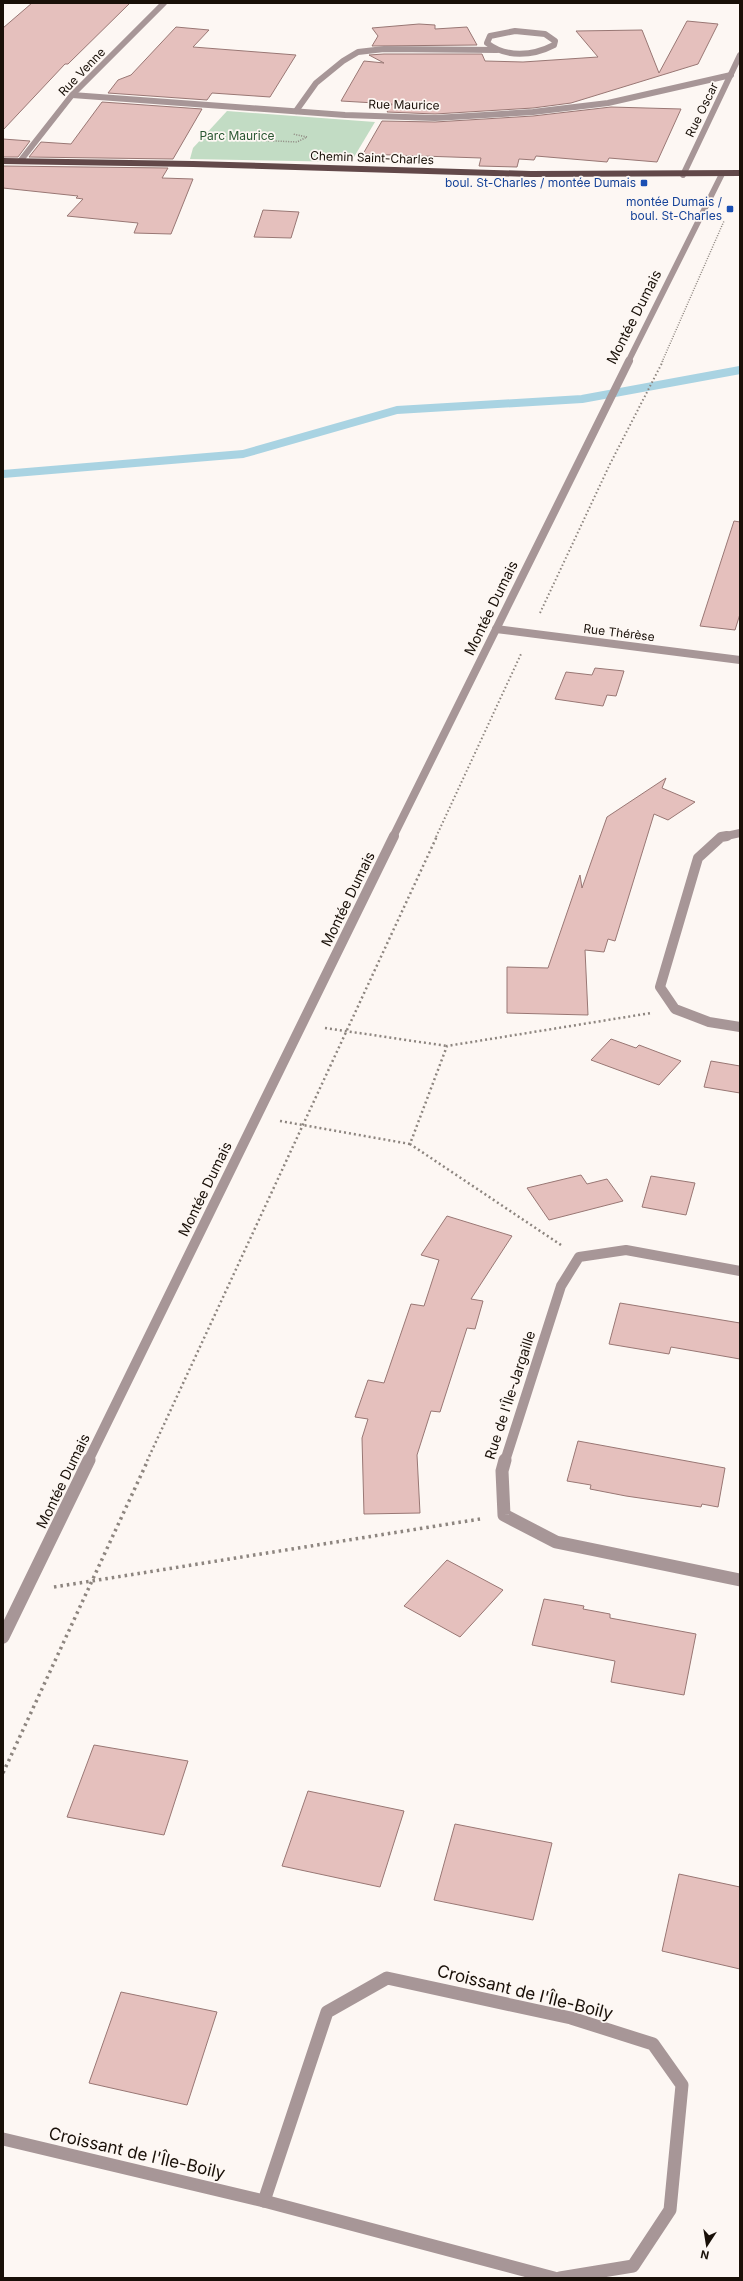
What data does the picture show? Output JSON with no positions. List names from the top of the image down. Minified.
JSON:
{"streets":{"main road":["Chemin Saint-Charles"],"street":["Rue Venne","Rue Maurice","Rue Oscar","Montée Dumais","Rue Thérèse","Rue de l'Île-Jargaille","Croissant de l'Île-Boily"]},"crossings":[["Rue Venne","Rue Maurice"],["Rue Venne","Chemin Saint-Charles"],["Rue Maurice","Rue Oscar"],["Rue Oscar","Chemin Saint-Charles"],["Chemin Saint-Charles","Montée Dumais"],["Montée Dumais","Rue Thérèse"]],"parks":["Parc Maurice"],"places":{"transit":["boul. St-Charles / montée Dumais","montée Dumais / boul. St-Charles"]},"north":"bottom"}
